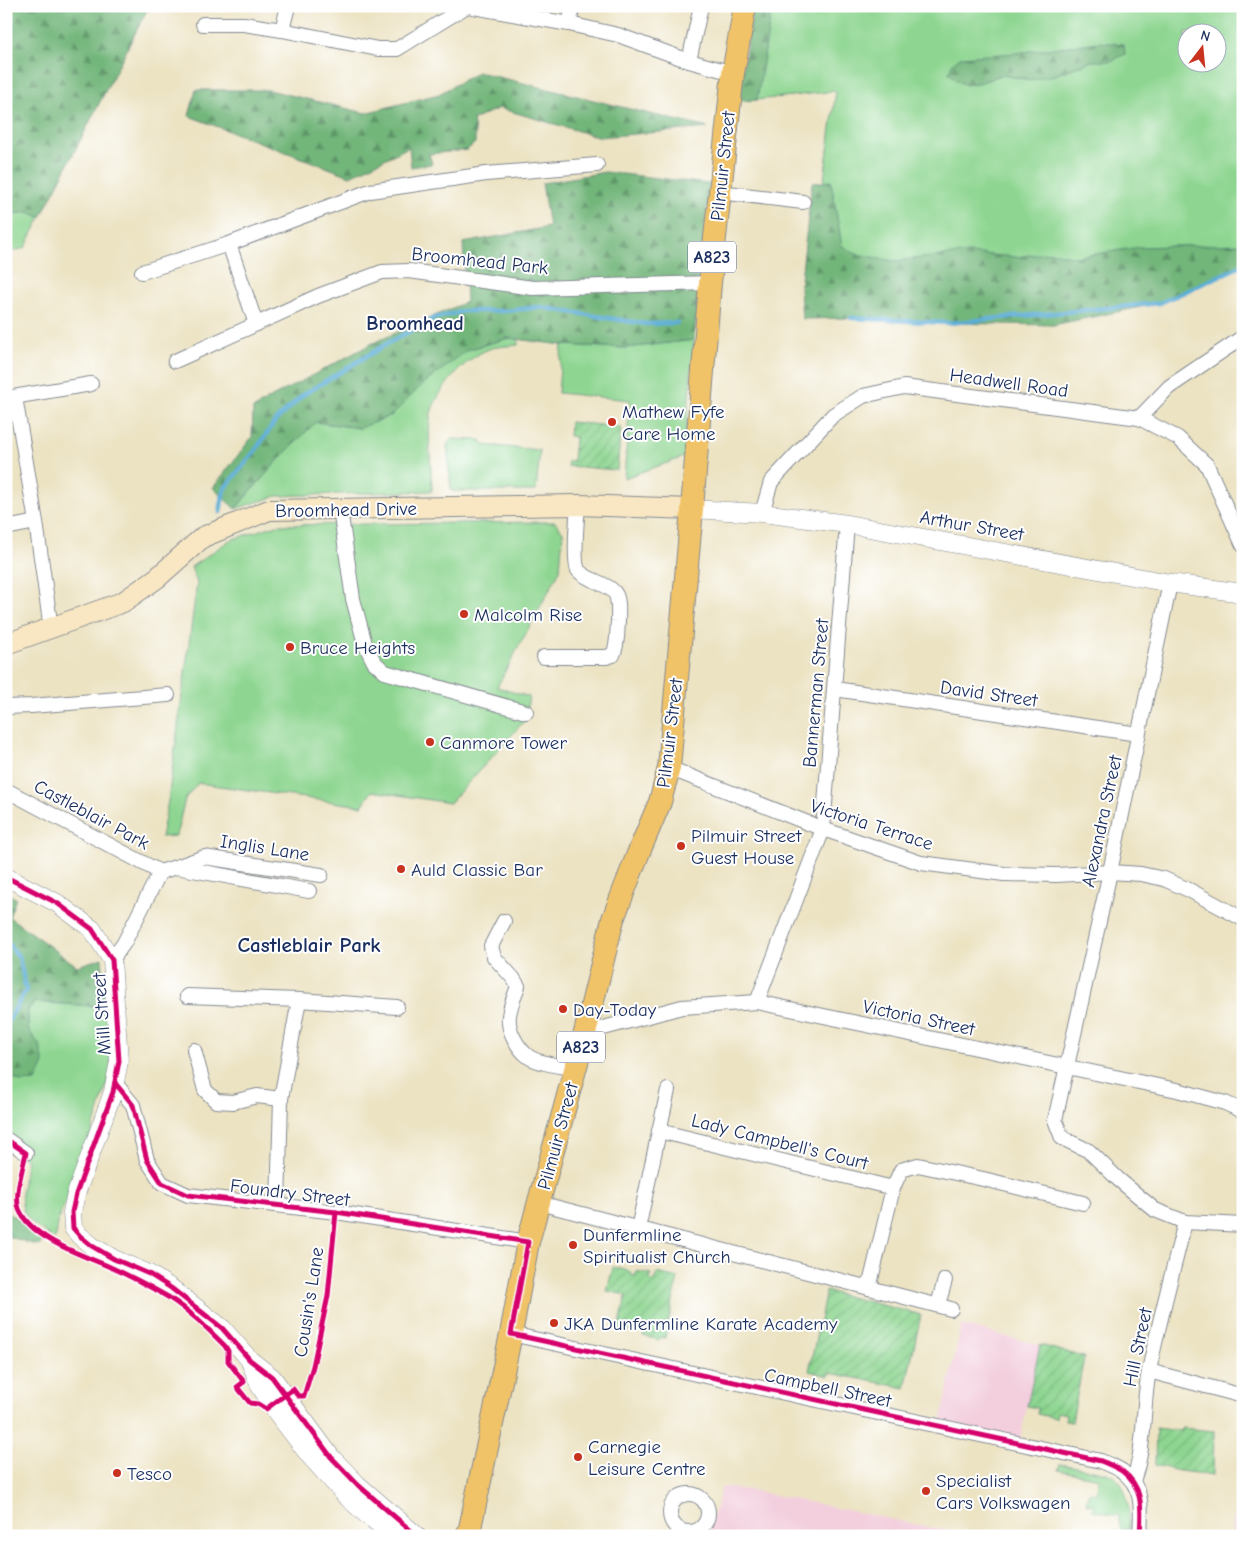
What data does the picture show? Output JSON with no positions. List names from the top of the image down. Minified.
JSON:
{"streets":{"main road":["Pilmuir Street","A823","Broomhead Drive"],"street":["Broomhead Park","Headwell Road","Arthur Street","Bannerman Street","David Street","Castleblair Park","Alexandra Street","Victoria Terrace","Inglis Lane","Mill Street","Victoria Street","Lady Campbell's Court","Foundry Street","Hill Street","Campbell Street"],"cycle path":["Cousin's Lane"]},"crossings":[["Pilmuir Street","Broomhead Park"],["Pilmuir Street","Broomhead Drive"],["Pilmuir Street","Arthur Street"],["Pilmuir Street","Victoria Terrace"],["Pilmuir Street","Victoria Street"],["Pilmuir Street","Foundry Street"],["Pilmuir Street","Campbell Street"],["Headwell Road","Arthur Street"],["Broomhead Drive","Arthur Street"],["Arthur Street","Bannerman Street"],["Arthur Street","Alexandra Street"],["Bannerman Street","David Street"],["Bannerman Street","Victoria Terrace"],["Bannerman Street","Victoria Street"],["David Street","Alexandra Street"],["Castleblair Park","Inglis Lane"],["Alexandra Street","Victoria Terrace"],["Alexandra Street","Victoria Street"],["Alexandra Street","Hill Street"],["Mill Street","Foundry Street"],["Hill Street","Campbell Street"]],"districts":["Broomhead","Castleblair Park"],"places":["Mathew Fyfe Care Home","Malcolm Rise","Bruce Heights","Canmore Tower","Pilmuir Street Guest House","Auld Classic Bar","Day-Today","Dunfermline Spiritualist Church","JKA Dunfermline Karate Academy","Carnegie Leisure Centre","Tesco","Specialist Cars Volkswagen"],"north":"top"}
